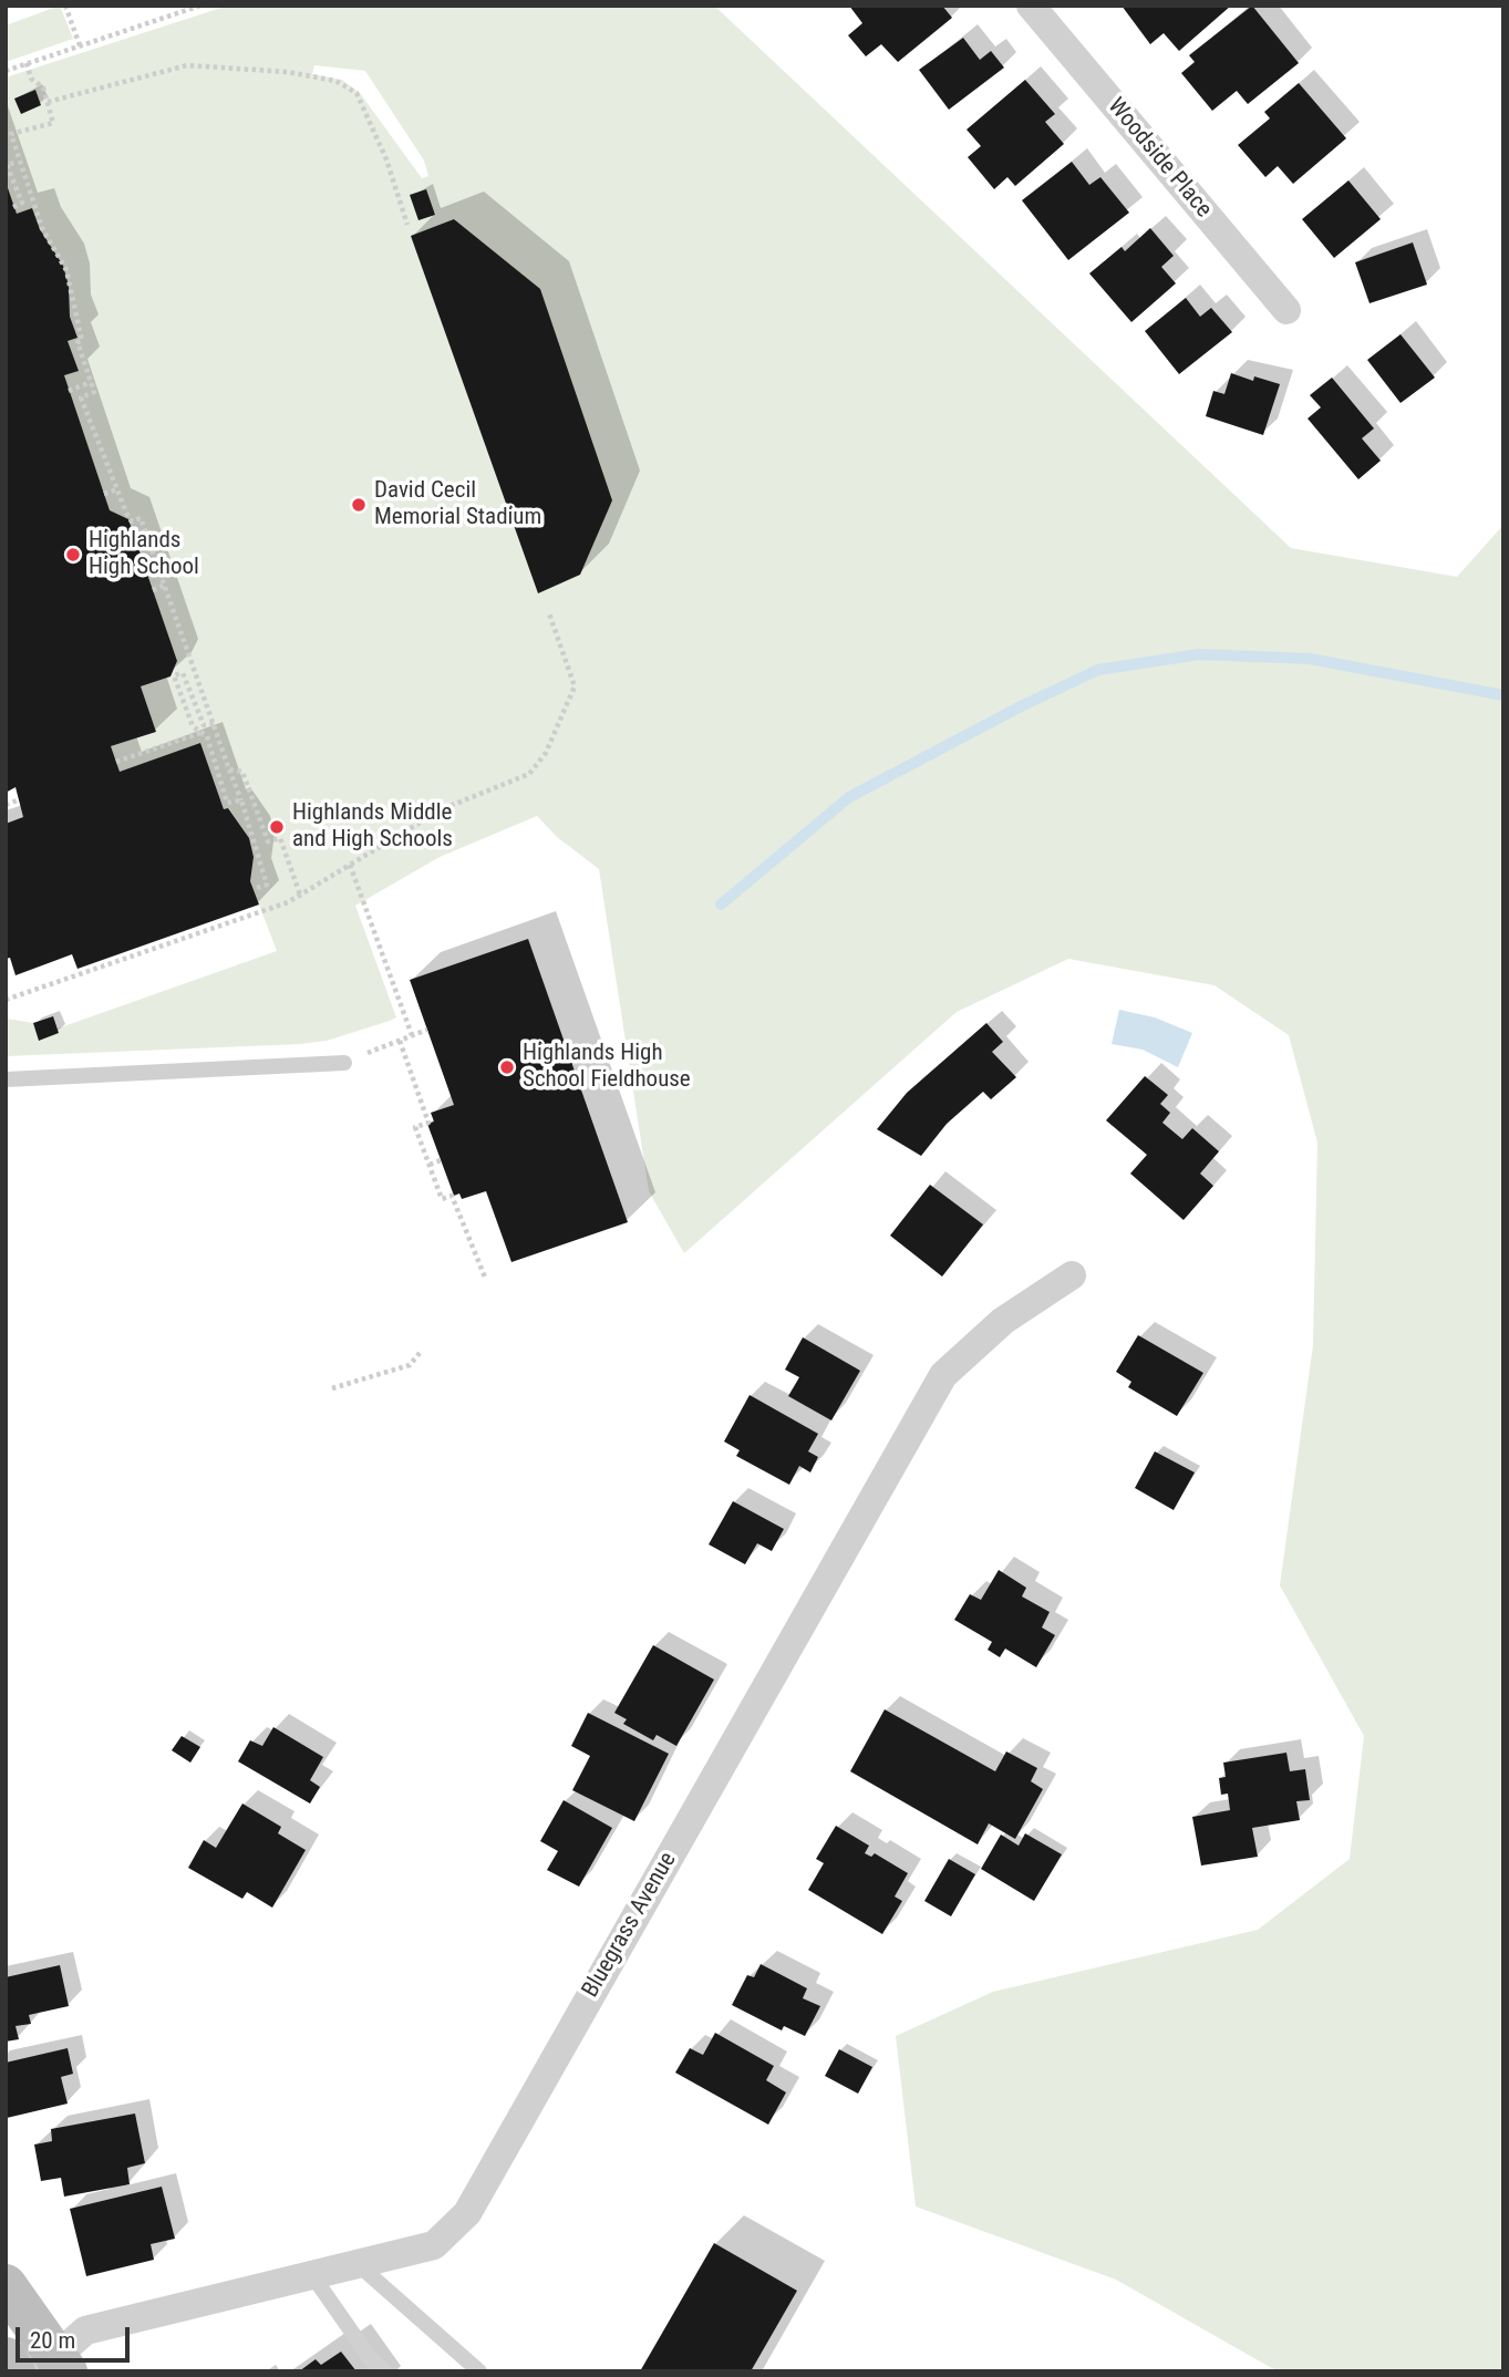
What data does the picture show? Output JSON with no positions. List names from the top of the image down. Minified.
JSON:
{"streets":{"street":["Woodside Place","Bluegrass Avenue"]},"places":["David Cecil Memorial Stadium","Highlands High School","Highlands Middle and High Schools","Highlands High School Fieldhouse"],"scale_bar":"20 m"}
